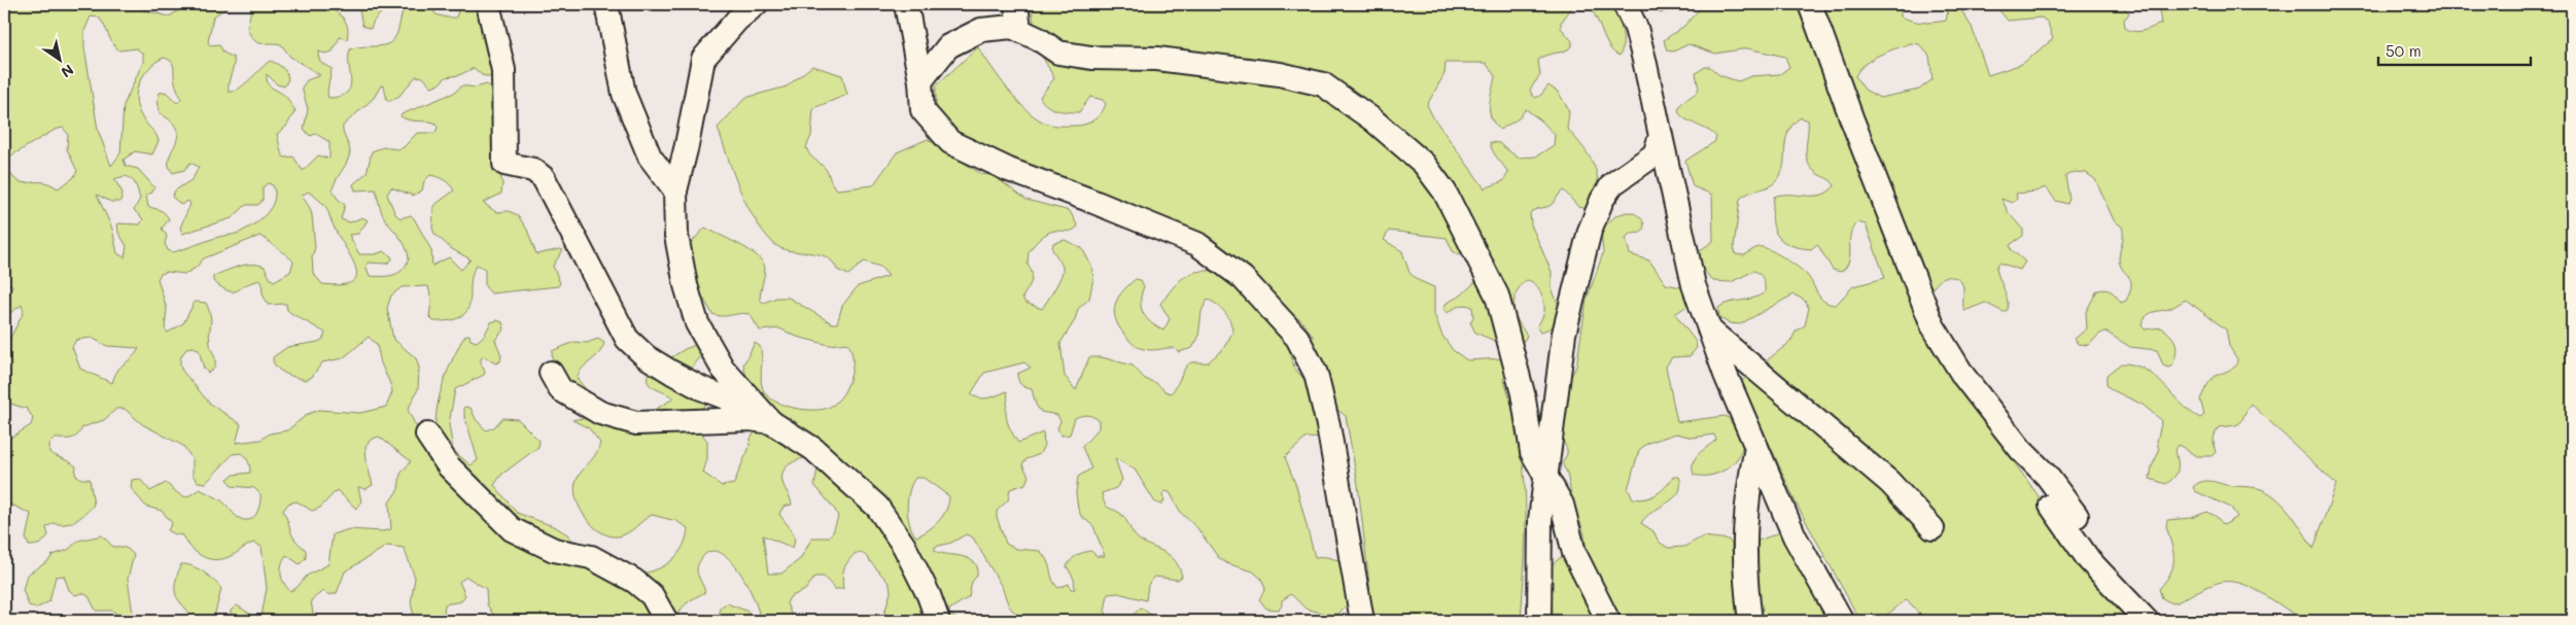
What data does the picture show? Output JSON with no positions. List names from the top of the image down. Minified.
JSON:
{"scale_bar":"50 m","north":"bottom right"}
